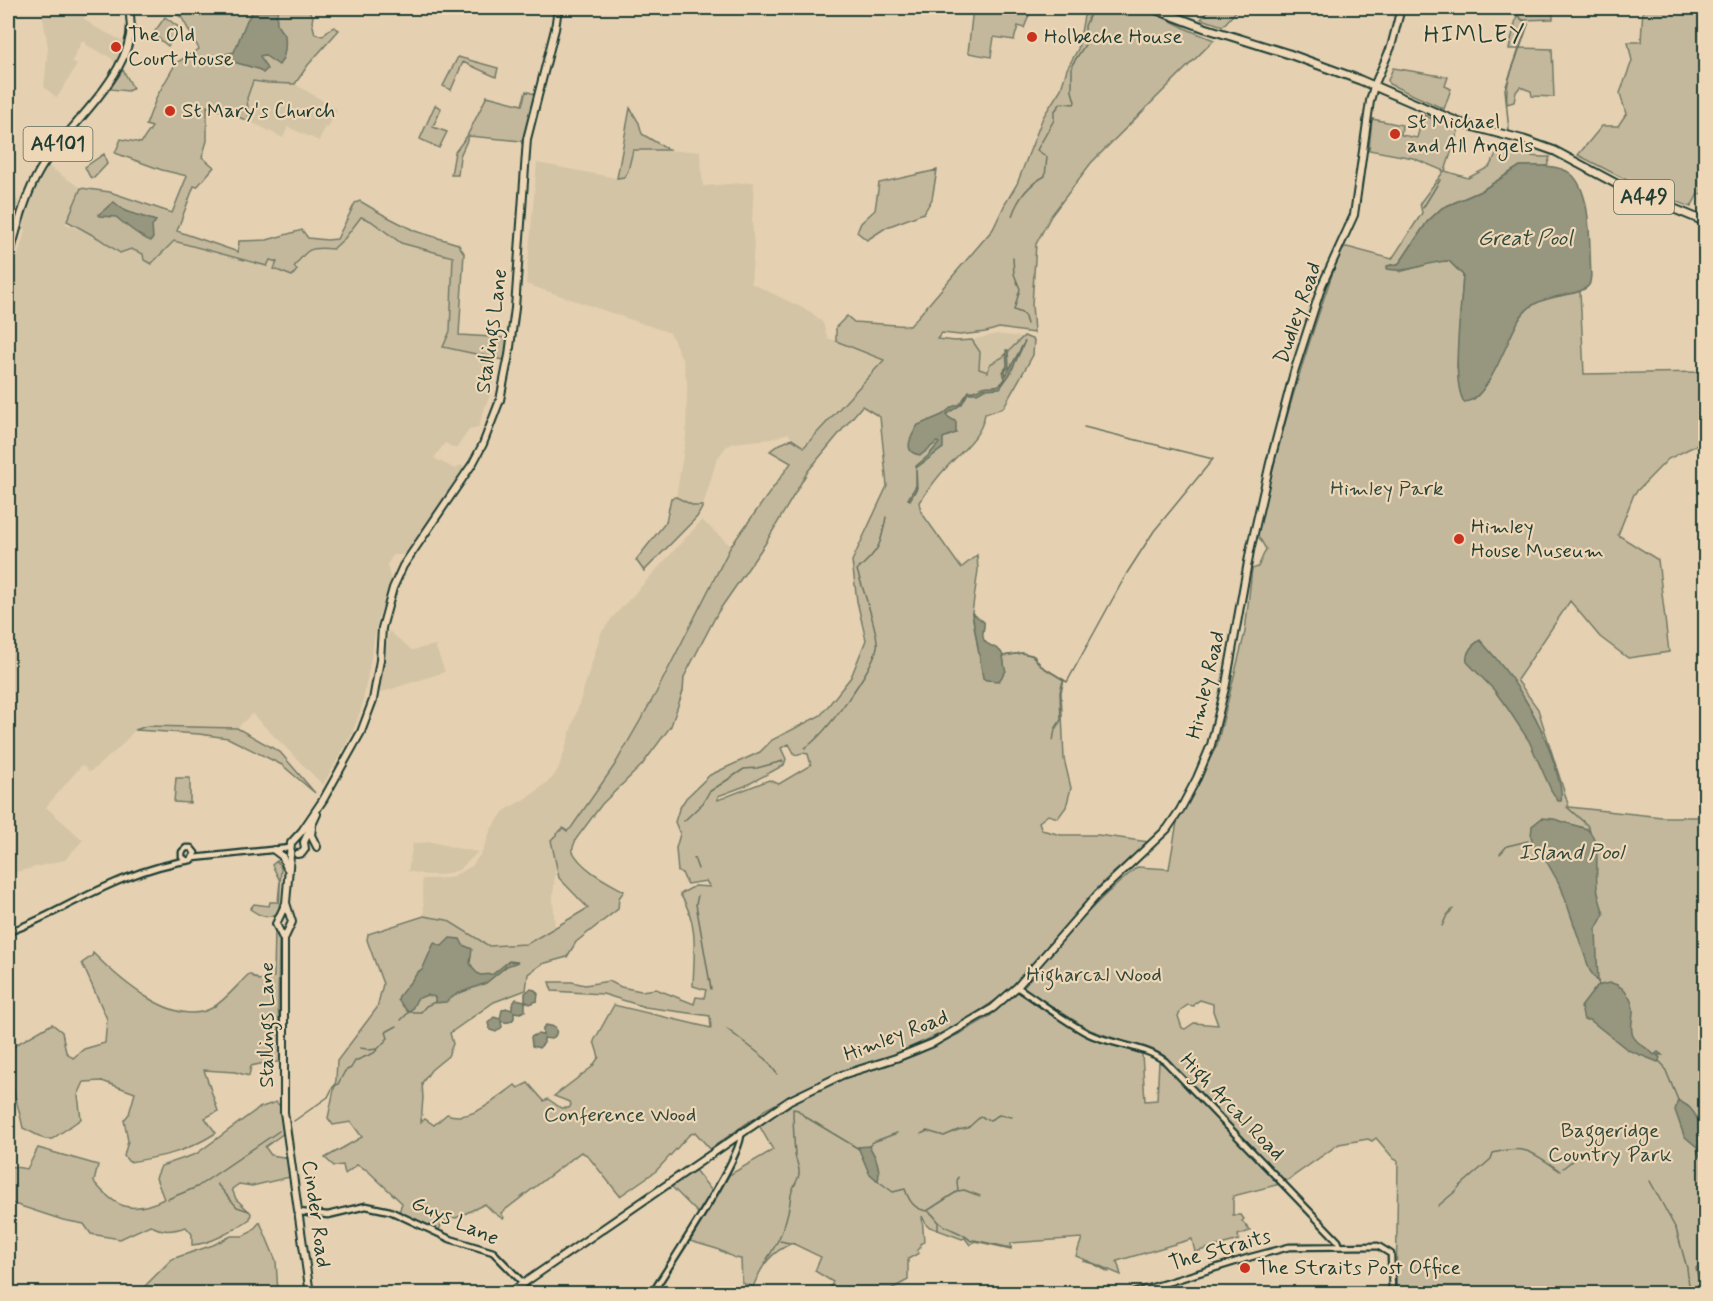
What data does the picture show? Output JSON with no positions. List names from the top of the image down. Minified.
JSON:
{"streets":{"highway":["A449"],"main road":["A4101","Dudley Road","Stallings Lane","Himley Road","Cinder Road"],"street":["High Arcal Road","Guys Lane","The Straits"]},"crossings":[["A449","Dudley Road"],["Dudley Road","Himley Road"],["Stallings Lane","Cinder Road"],["Himley Road","High Arcal Road"],["Himley Road","Guys Lane"],["High Arcal Road","The Straits"],["Cinder Road","Guys Lane"]],"districts":["HIMLEY"],"water":["Great Pool","Island Pool"],"parks":["Himley Park","Higharcal Wood","Conference Wood","Baggeridge Country Park"],"places":["Holbeche House","The Old Court House","St Mary's Church","St Michael and All Angels","Himley House Museum","The Straits Post Office"]}
